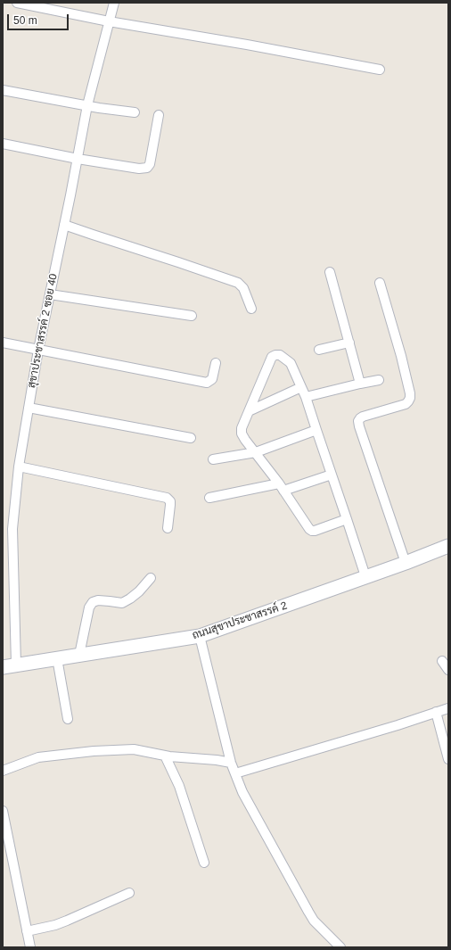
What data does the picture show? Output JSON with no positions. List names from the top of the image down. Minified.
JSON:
{"streets":{"street":["สุขาประชาสรรค์ 2 ซอย 40","ถนนสุขาประชาสรรค์ 2"]},"crossings":[["สุขาประชาสรรค์ 2 ซอย 40","ถนนสุขาประชาสรรค์ 2"]],"scale_bar":"50 m"}
